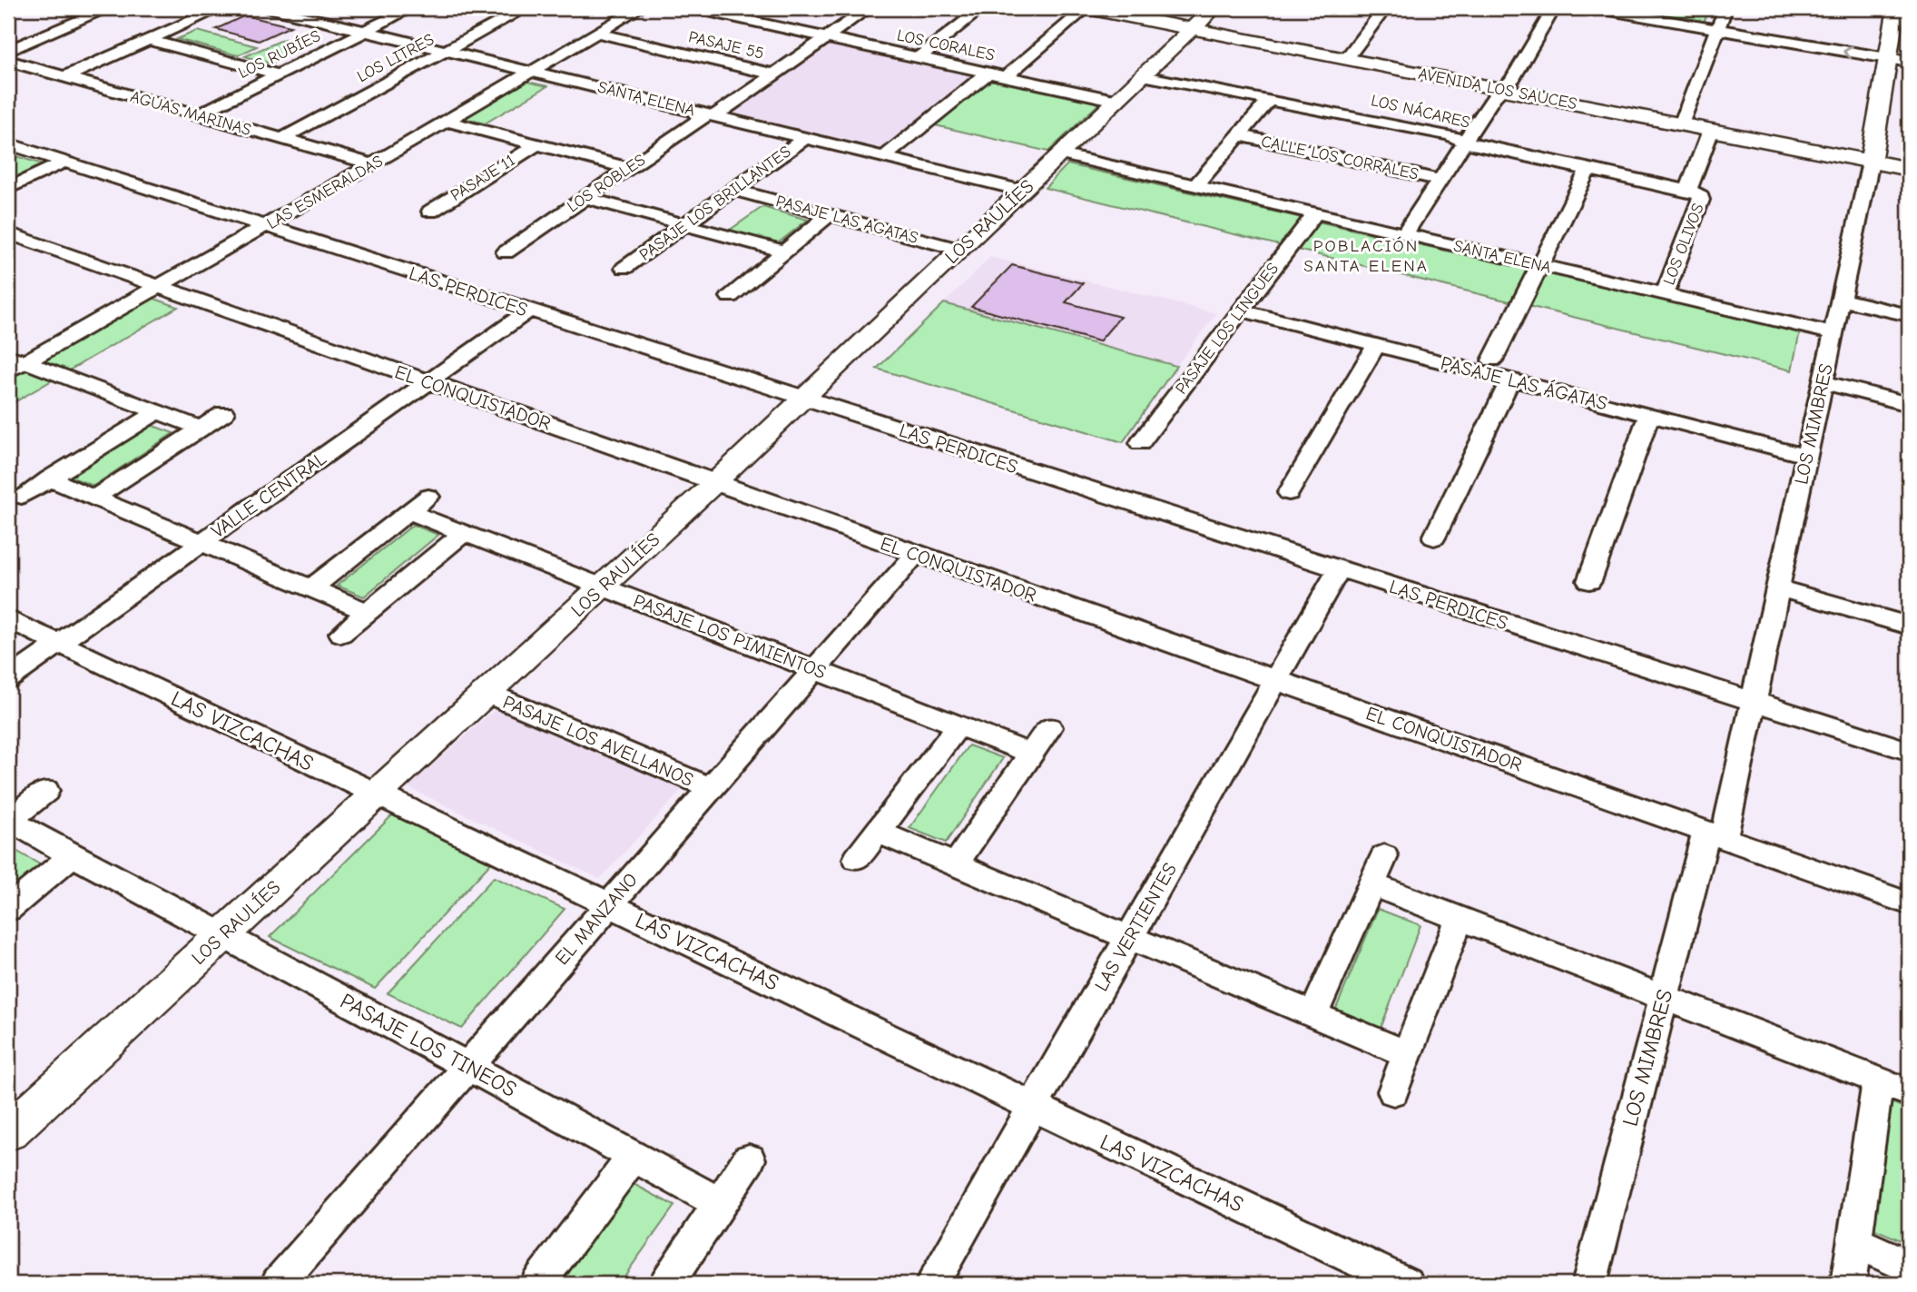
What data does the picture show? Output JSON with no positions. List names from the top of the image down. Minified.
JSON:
{"streets":{"street":["PASAJE 55","LOS CORALES","LOS RUBÍES","LOS LITRES","AVENIDA LOS SAUCES","SANTA ELENA","LOS NÁCARES","AGUAS MARINAS","CALLE LOS CORRALES","PASAJE 11","LOS ROBLES","LAS ESMERALDAS","PASAJE LOS BRILLANTES","PASAJE LAS AGATAS","LOS RAULÍES","LOS OLIVOS","LAS PERDICES","PASAJE LOS LINGUES","PASAJE LAS ÁGATAS","EL CONQUISTADOR","LOS MIMBRES","VALLE CENTRAL","PASAJE LOS PIMIENTOS","LAS VIZCACHAS","PASAJE LOS AVELLANOS","EL MANZANO","LAS VERTIENTES","PASAJE LOS TINEOS"]},"crossings":[["PASAJE 55","LOS ROBLES"],["PASAJE 55","LAS ESMERALDAS"],["LOS CORALES","LOS ROBLES"],["LOS CORALES","LOS RAULÍES"],["LOS RUBÍES","SANTA ELENA"],["LOS RUBÍES","AGUAS MARINAS"],["LOS LITRES","SANTA ELENA"],["LOS LITRES","AGUAS MARINAS"],["AVENIDA LOS SAUCES","LOS RAULÍES"],["AVENIDA LOS SAUCES","LOS OLIVOS"],["AVENIDA LOS SAUCES","LOS MIMBRES"],["SANTA ELENA","LOS ROBLES"],["SANTA ELENA","LAS ESMERALDAS"],["SANTA ELENA","PASAJE LOS BRILLANTES"],["SANTA ELENA","LOS RAULÍES"],["SANTA ELENA","LOS OLIVOS"],["SANTA ELENA","PASAJE LOS LINGUES"],["SANTA ELENA","LOS MIMBRES"],["LOS NÁCARES","LOS RAULÍES"],["LOS NÁCARES","LOS OLIVOS"],["AGUAS MARINAS","LAS ESMERALDAS"],["LAS ESMERALDAS","LAS PERDICES"],["LAS ESMERALDAS","EL CONQUISTADOR"],["PASAJE LOS BRILLANTES","PASAJE LAS AGATAS"],["PASAJE LAS AGATAS","LOS RAULÍES"],["LOS RAULÍES","LAS PERDICES"],["LOS RAULÍES","EL CONQUISTADOR"],["LOS RAULÍES","PASAJE LOS PIMIENTOS"],["LOS RAULÍES","LAS VIZCACHAS"],["LOS RAULÍES","PASAJE LOS AVELLANOS"],["LOS RAULÍES","PASAJE LOS TINEOS"],["LAS PERDICES","LOS MIMBRES"],["LAS PERDICES","VALLE CENTRAL"],["LAS PERDICES","LAS VERTIENTES"],["PASAJE LOS LINGUES","PASAJE LAS ÁGATAS"],["PASAJE LAS ÁGATAS","LOS MIMBRES"],["EL CONQUISTADOR","LOS MIMBRES"],["EL CONQUISTADOR","VALLE CENTRAL"],["EL CONQUISTADOR","EL MANZANO"],["EL CONQUISTADOR","LAS VERTIENTES"],["VALLE CENTRAL","LAS VIZCACHAS"],["PASAJE LOS PIMIENTOS","EL MANZANO"],["LAS VIZCACHAS","EL MANZANO"],["LAS VIZCACHAS","LAS VERTIENTES"],["PASAJE LOS AVELLANOS","EL MANZANO"],["EL MANZANO","PASAJE LOS TINEOS"]],"districts":["POBLACIÓN SANTA ELENA"]}
